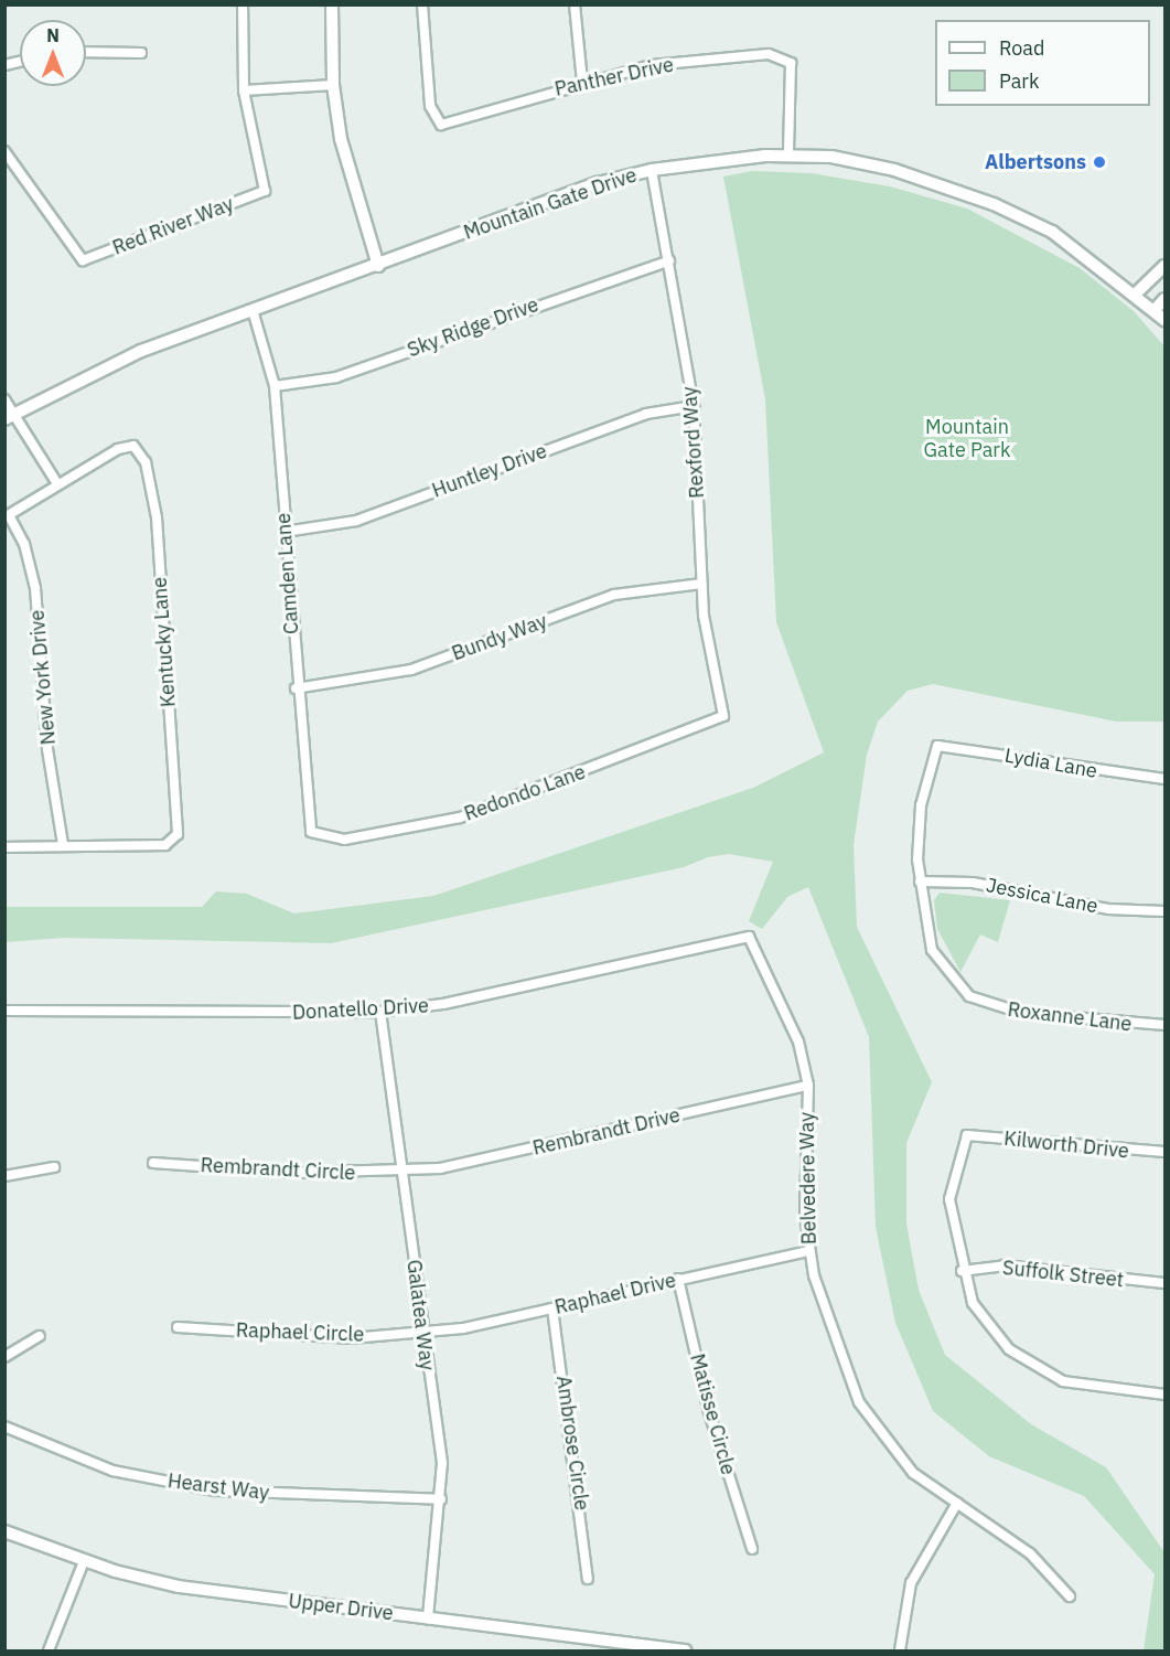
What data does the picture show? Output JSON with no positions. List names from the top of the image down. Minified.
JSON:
{"streets":{"main road":["Mountain Gate Drive","Upper Drive"],"street":["Panther Drive","Red River Way","Sky Ridge Drive","Rexford Way","Huntley Drive","Camden Lane","Bundy Way","Kentucky Lane","New York Drive","Lydia Lane","Redondo Lane","Jessica Lane","Donatello Drive","Roxanne Lane","Rembrandt Drive","Kilworth Drive","Rembrandt Circle","Belvedere Way","Suffolk Street","Raphael Drive","Galatea Way","Raphael Circle","Matisse Circle","Ambrose Circle","Hearst Way"]},"crossings":[["Panther Drive","Mountain Gate Drive"],["Mountain Gate Drive","Rexford Way"],["Mountain Gate Drive","Camden Lane"],["Sky Ridge Drive","Rexford Way"],["Sky Ridge Drive","Camden Lane"],["Rexford Way","Huntley Drive"],["Rexford Way","Bundy Way"],["Rexford Way","Redondo Lane"],["Huntley Drive","Camden Lane"],["Camden Lane","Bundy Way"],["Camden Lane","Redondo Lane"],["Kentucky Lane","New York Drive"],["Lydia Lane","Jessica Lane"],["Lydia Lane","Roxanne Lane"],["Jessica Lane","Roxanne Lane"],["Donatello Drive","Belvedere Way"],["Donatello Drive","Galatea Way"],["Rembrandt Drive","Rembrandt Circle"],["Rembrandt Drive","Belvedere Way"],["Rembrandt Drive","Galatea Way"],["Kilworth Drive","Suffolk Street"],["Rembrandt Circle","Galatea Way"],["Belvedere Way","Raphael Drive"],["Raphael Drive","Galatea Way"],["Raphael Drive","Raphael Circle"],["Raphael Drive","Matisse Circle"],["Raphael Drive","Ambrose Circle"],["Galatea Way","Raphael Circle"],["Galatea Way","Hearst Way"],["Galatea Way","Upper Drive"]],"parks":["Mountain Gate Park"],"places":["Albertsons"],"legend":["Road","Park"],"north":"top"}
